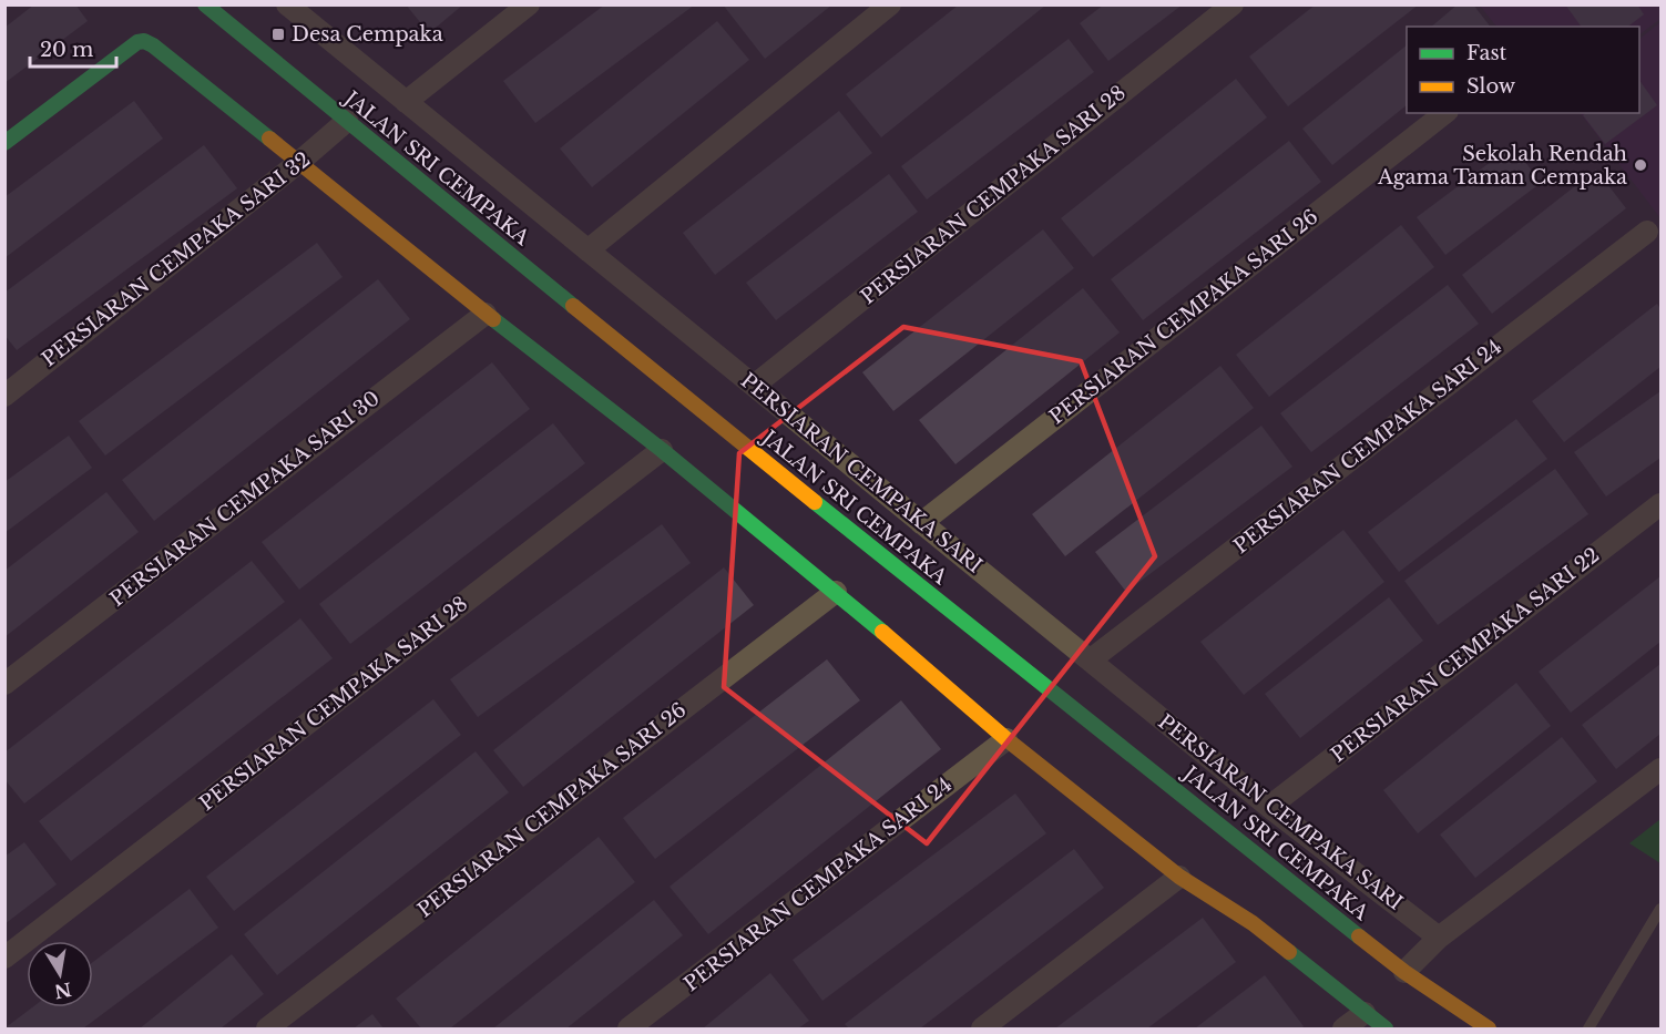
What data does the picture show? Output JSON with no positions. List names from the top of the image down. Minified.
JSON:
{"streets":{"street":["JALAN SRI CEMPAKA","PERSIARAN CEMPAKA SARI 28","PERSIARAN CEMPAKA SARI 32","PERSIARAN CEMPAKA SARI 26","PERSIARAN CEMPAKA SARI 24","PERSIARAN CEMPAKA SARI","PERSIARAN CEMPAKA SARI 30","PERSIARAN CEMPAKA SARI 22"]},"crossings":[["JALAN SRI CEMPAKA","PERSIARAN CEMPAKA SARI 32"],["PERSIARAN CEMPAKA SARI 28","PERSIARAN CEMPAKA SARI"],["PERSIARAN CEMPAKA SARI 26","PERSIARAN CEMPAKA SARI"],["PERSIARAN CEMPAKA SARI 24","PERSIARAN CEMPAKA SARI"],["PERSIARAN CEMPAKA SARI","PERSIARAN CEMPAKA SARI 22"]],"places":{"transit":["Desa Cempaka"],"other":["Sekolah Rendah Agama Taman Cempaka"]},"legend":["Fast","Slow"],"scale_bar":"20 m","north":"bottom"}
